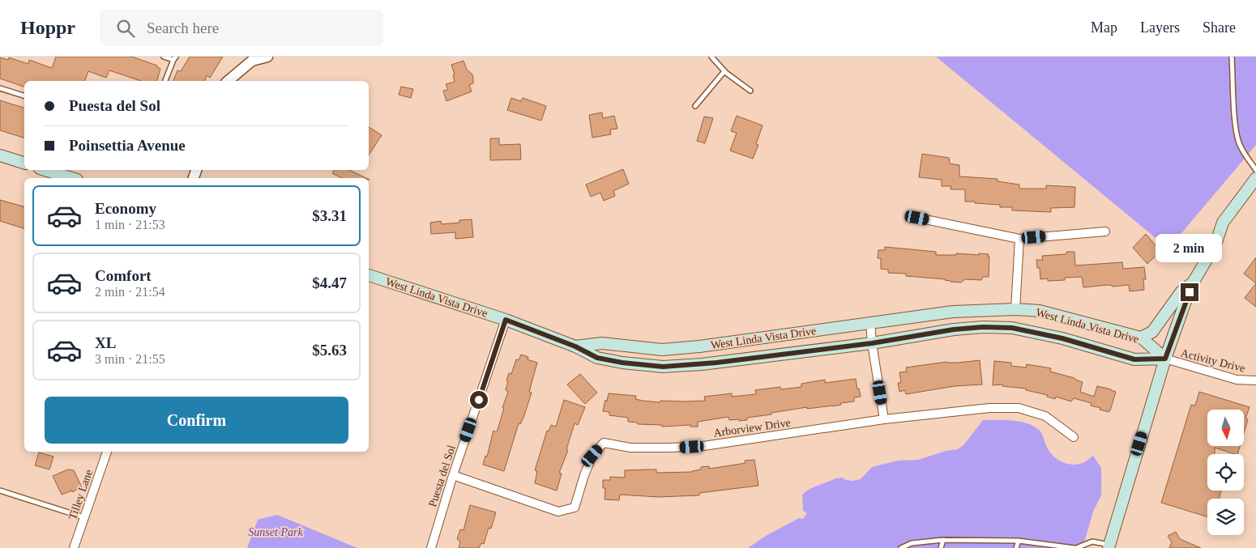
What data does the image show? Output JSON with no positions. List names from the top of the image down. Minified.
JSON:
{"streets":{"main road":["West Linda Vista Drive"],"street":["Activity Drive","Arborview Drive","Puesta del Sol","Tilley Lane"]},"crossings":[["West Linda Vista Drive","Activity Drive"],["West Linda Vista Drive","Puesta del Sol"],["Arborview Drive","Puesta del Sol"]],"parks":["Sunset Park"],"north":"bottom","page":{"header":"Hoppr","search":"Search here","nav":["Map","Layers","Share"],"banner":["Puesta del Sol","Poinsettia Avenue"],"list":[{"name":"Economy","note":"1 min · 21:53","value":"$3.31"},{"name":"Comfort","note":"2 min · 21:54","value":"$4.47"},{"name":"XL","note":"3 min · 21:55","value":"$5.63"}],"bubble":"2 min","buttons":"Confirm"}}
